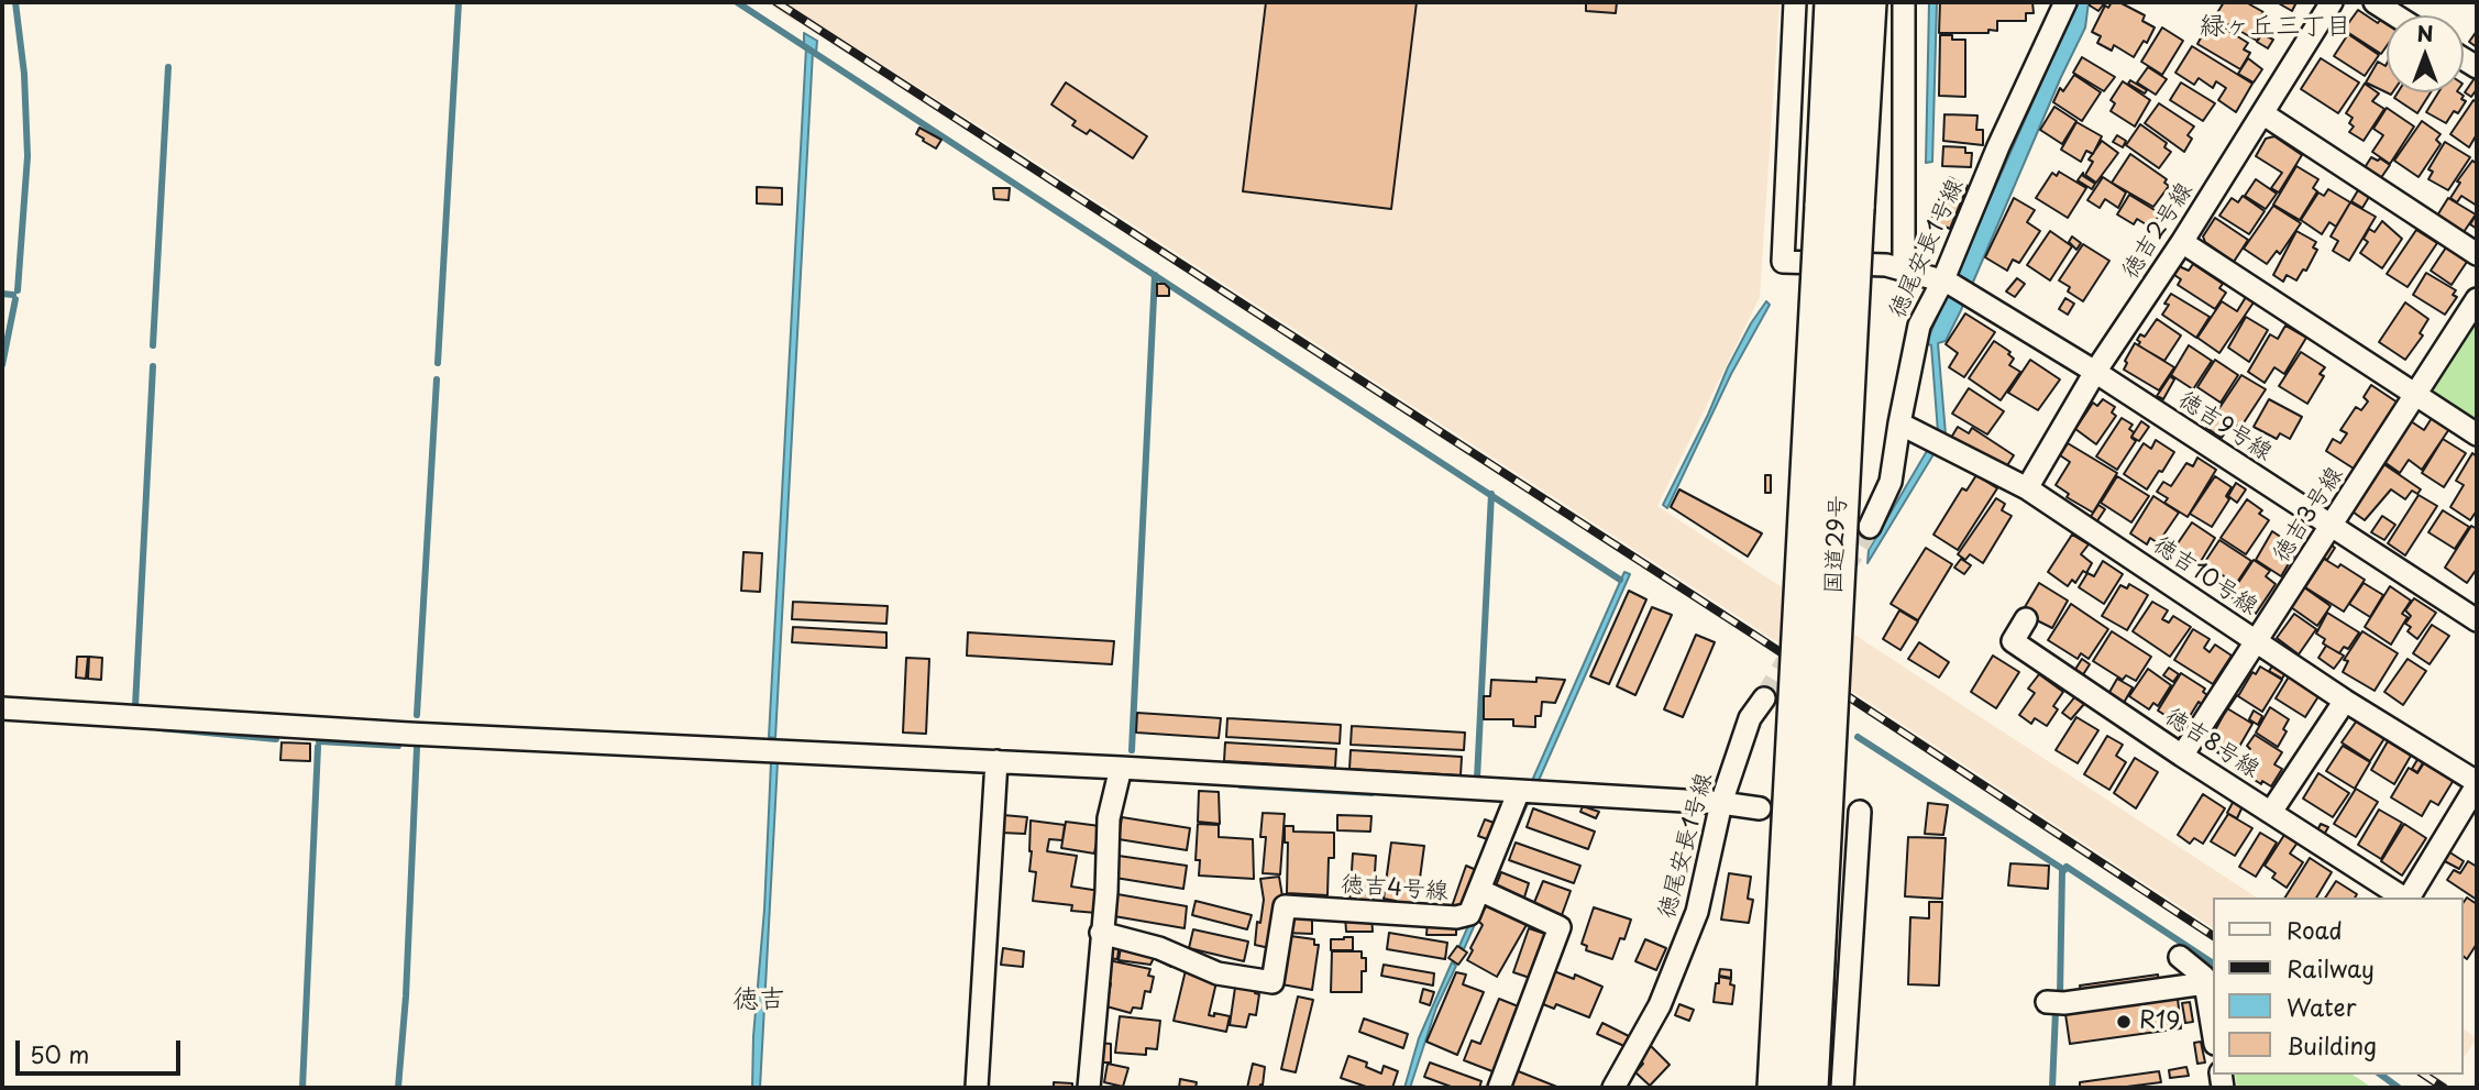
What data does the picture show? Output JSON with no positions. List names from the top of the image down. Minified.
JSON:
{"streets":{"highway":["国道29号"],"street":["徳吉2号線","徳尾安長1号線","徳吉9号線","徳吉3号線","徳吉10号線","徳吉8号線","徳吉4号線"]},"crossings":[["徳吉2号線","徳吉9号線"],["徳吉2号線","徳吉10号線"],["徳尾安長1号線","徳吉9号線"],["徳尾安長1号線","徳吉10号線"],["徳吉9号線","徳吉3号線"],["徳吉3号線","徳吉10号線"],["徳吉3号線","徳吉8号線"],["徳吉10号線","徳吉8号線"]],"districts":["緑ヶ丘三丁目","徳吉"],"places":["R19"],"legend":["Road","Railway","Water","Building"],"scale_bar":"50 m","north":"top"}
